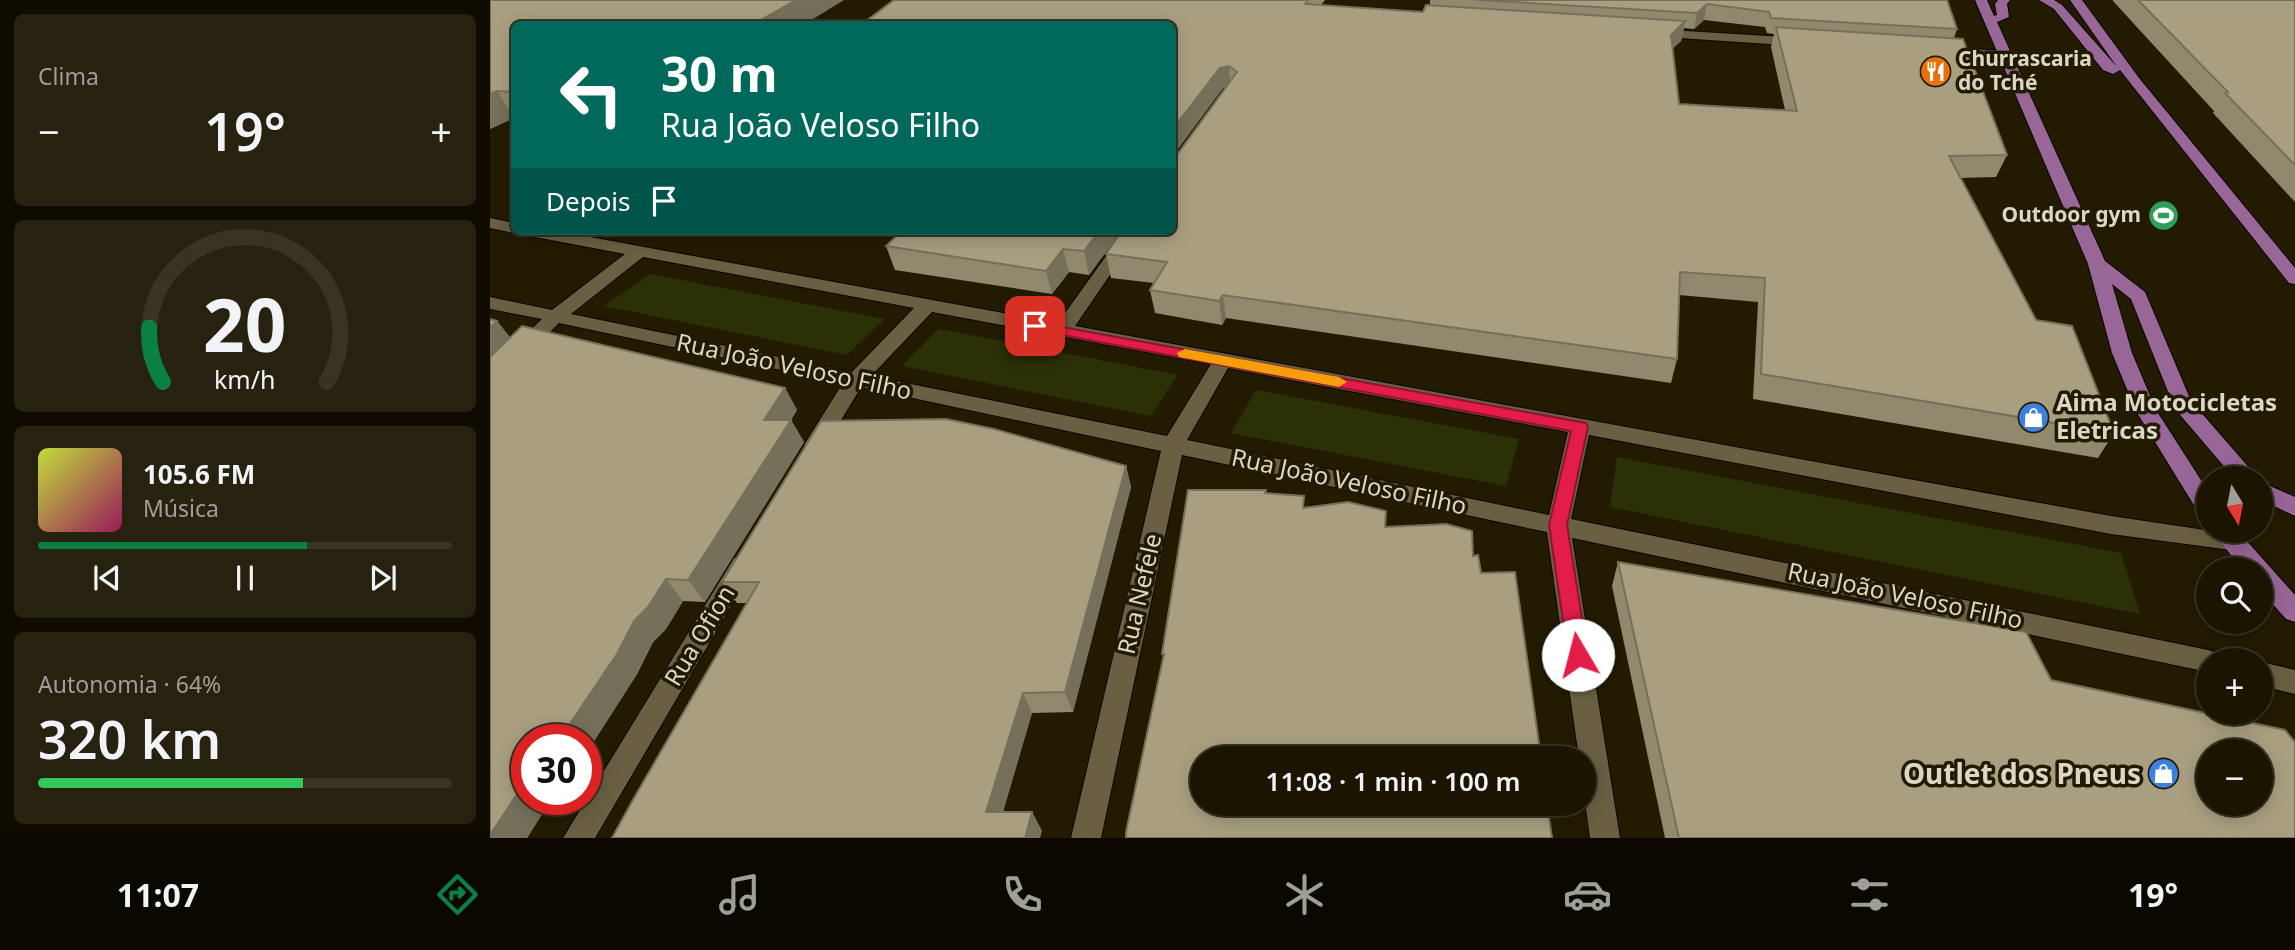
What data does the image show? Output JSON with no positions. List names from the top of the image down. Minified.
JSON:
{"streets":{"street":["Rua João Veloso Filho","Rua Nefele","Rua Ofion"]},"crossings":[["Rua João Veloso Filho","Rua Nefele"]],"places":{"restaurant":["Churrascaria do Tché"],"sports":["Outdoor gym"],"shop":["Aima Motocicletas Eletricas","Outlet dos Pneus"]},"north":"bottom","page":{"tile":["Clima",["Autonomia · 64%","320 km"]],"turn":["30 m","Rua João Veloso Filho"],"heat":["−","19°","+"],"then":"Depois","song":["105.6 FM","Música"],"map_buttons":["+","−"],"limit":"30","trip":"11:08 · 1 min · 100 m","tabs":["11:07","19°"],"gauge":["20","km/h"]}}
